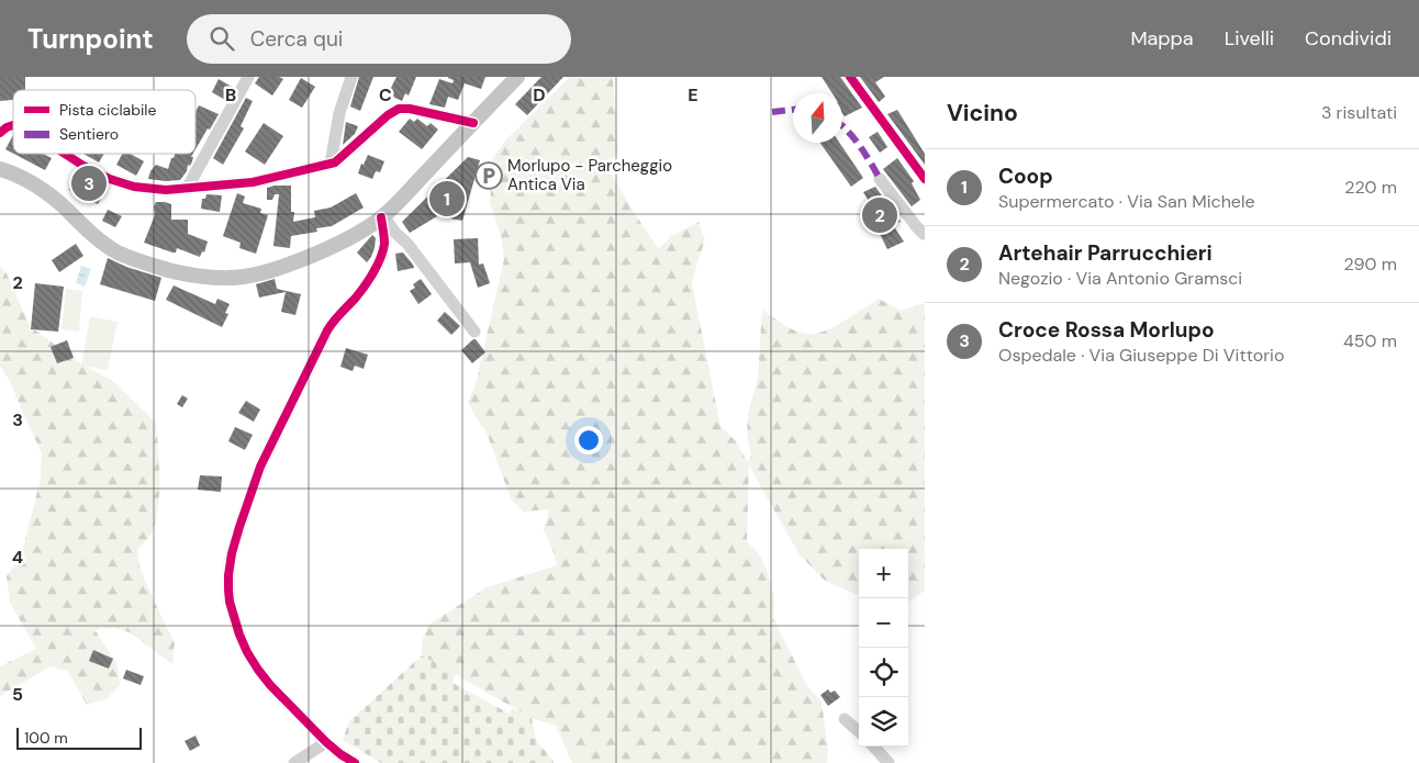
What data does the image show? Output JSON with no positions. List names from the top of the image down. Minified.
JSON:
{"places":{"parking":["Morlupo - Parcheggio Antica Via"]},"legend":["Pista ciclabile","Sentiero"],"scale_bar":"100 m","north":"top","page":{"header":"Turnpoint","search":"Cerca qui","nav":["Mappa","Livelli","Condividi"],"heading":["Vicino","3 risultati"],"list":[{"mark":"1","name":"Coop","note":"Supermercato · Via San Michele","value":"220 m"},{"mark":"2","name":"Artehair Parrucchieri","note":"Negozio · Via Antonio Gramsci","value":"290 m"},{"mark":"3","name":"Croce Rossa Morlupo","note":"Ospedale · Via Giuseppe Di Vittorio","value":"450 m"}],"pins":["3","1","2"],"map_buttons":["+","−"],"scale":"100 m"},"grid":{"columns":["B","C","D","E"],"rows":["2","3","4","5"]}}
